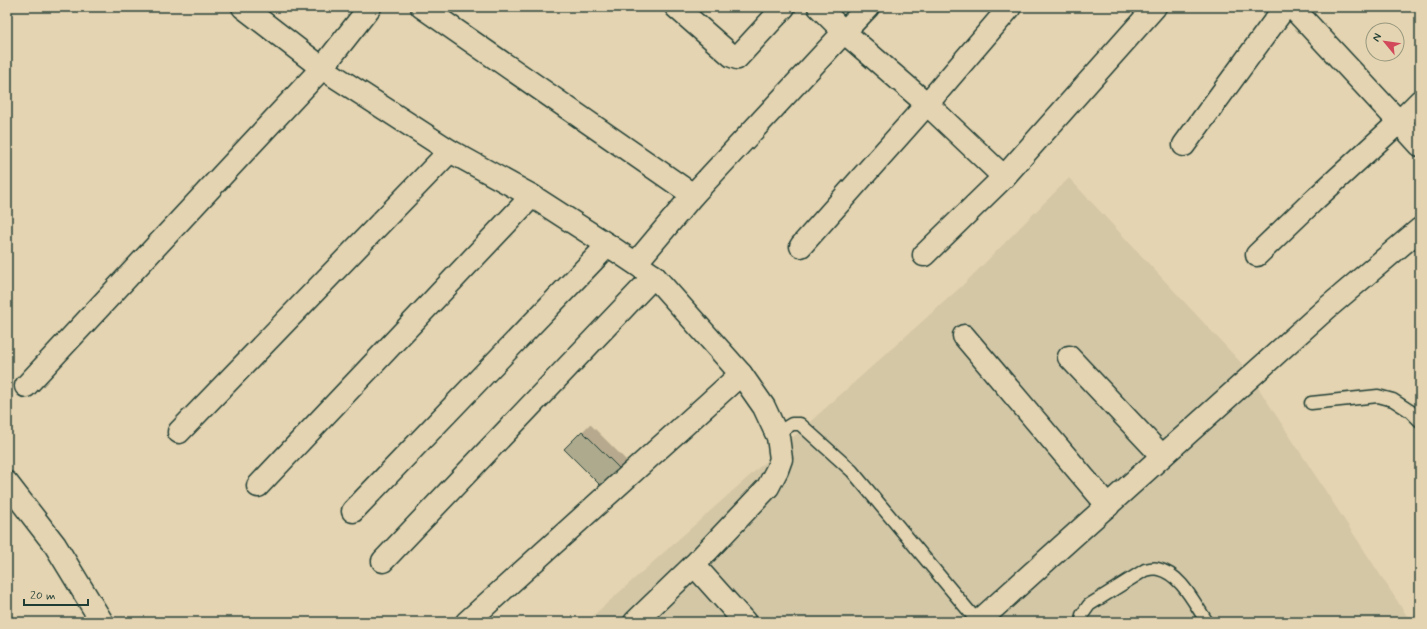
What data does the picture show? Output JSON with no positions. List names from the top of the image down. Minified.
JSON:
{"scale_bar":"20 m","north":"top left"}
